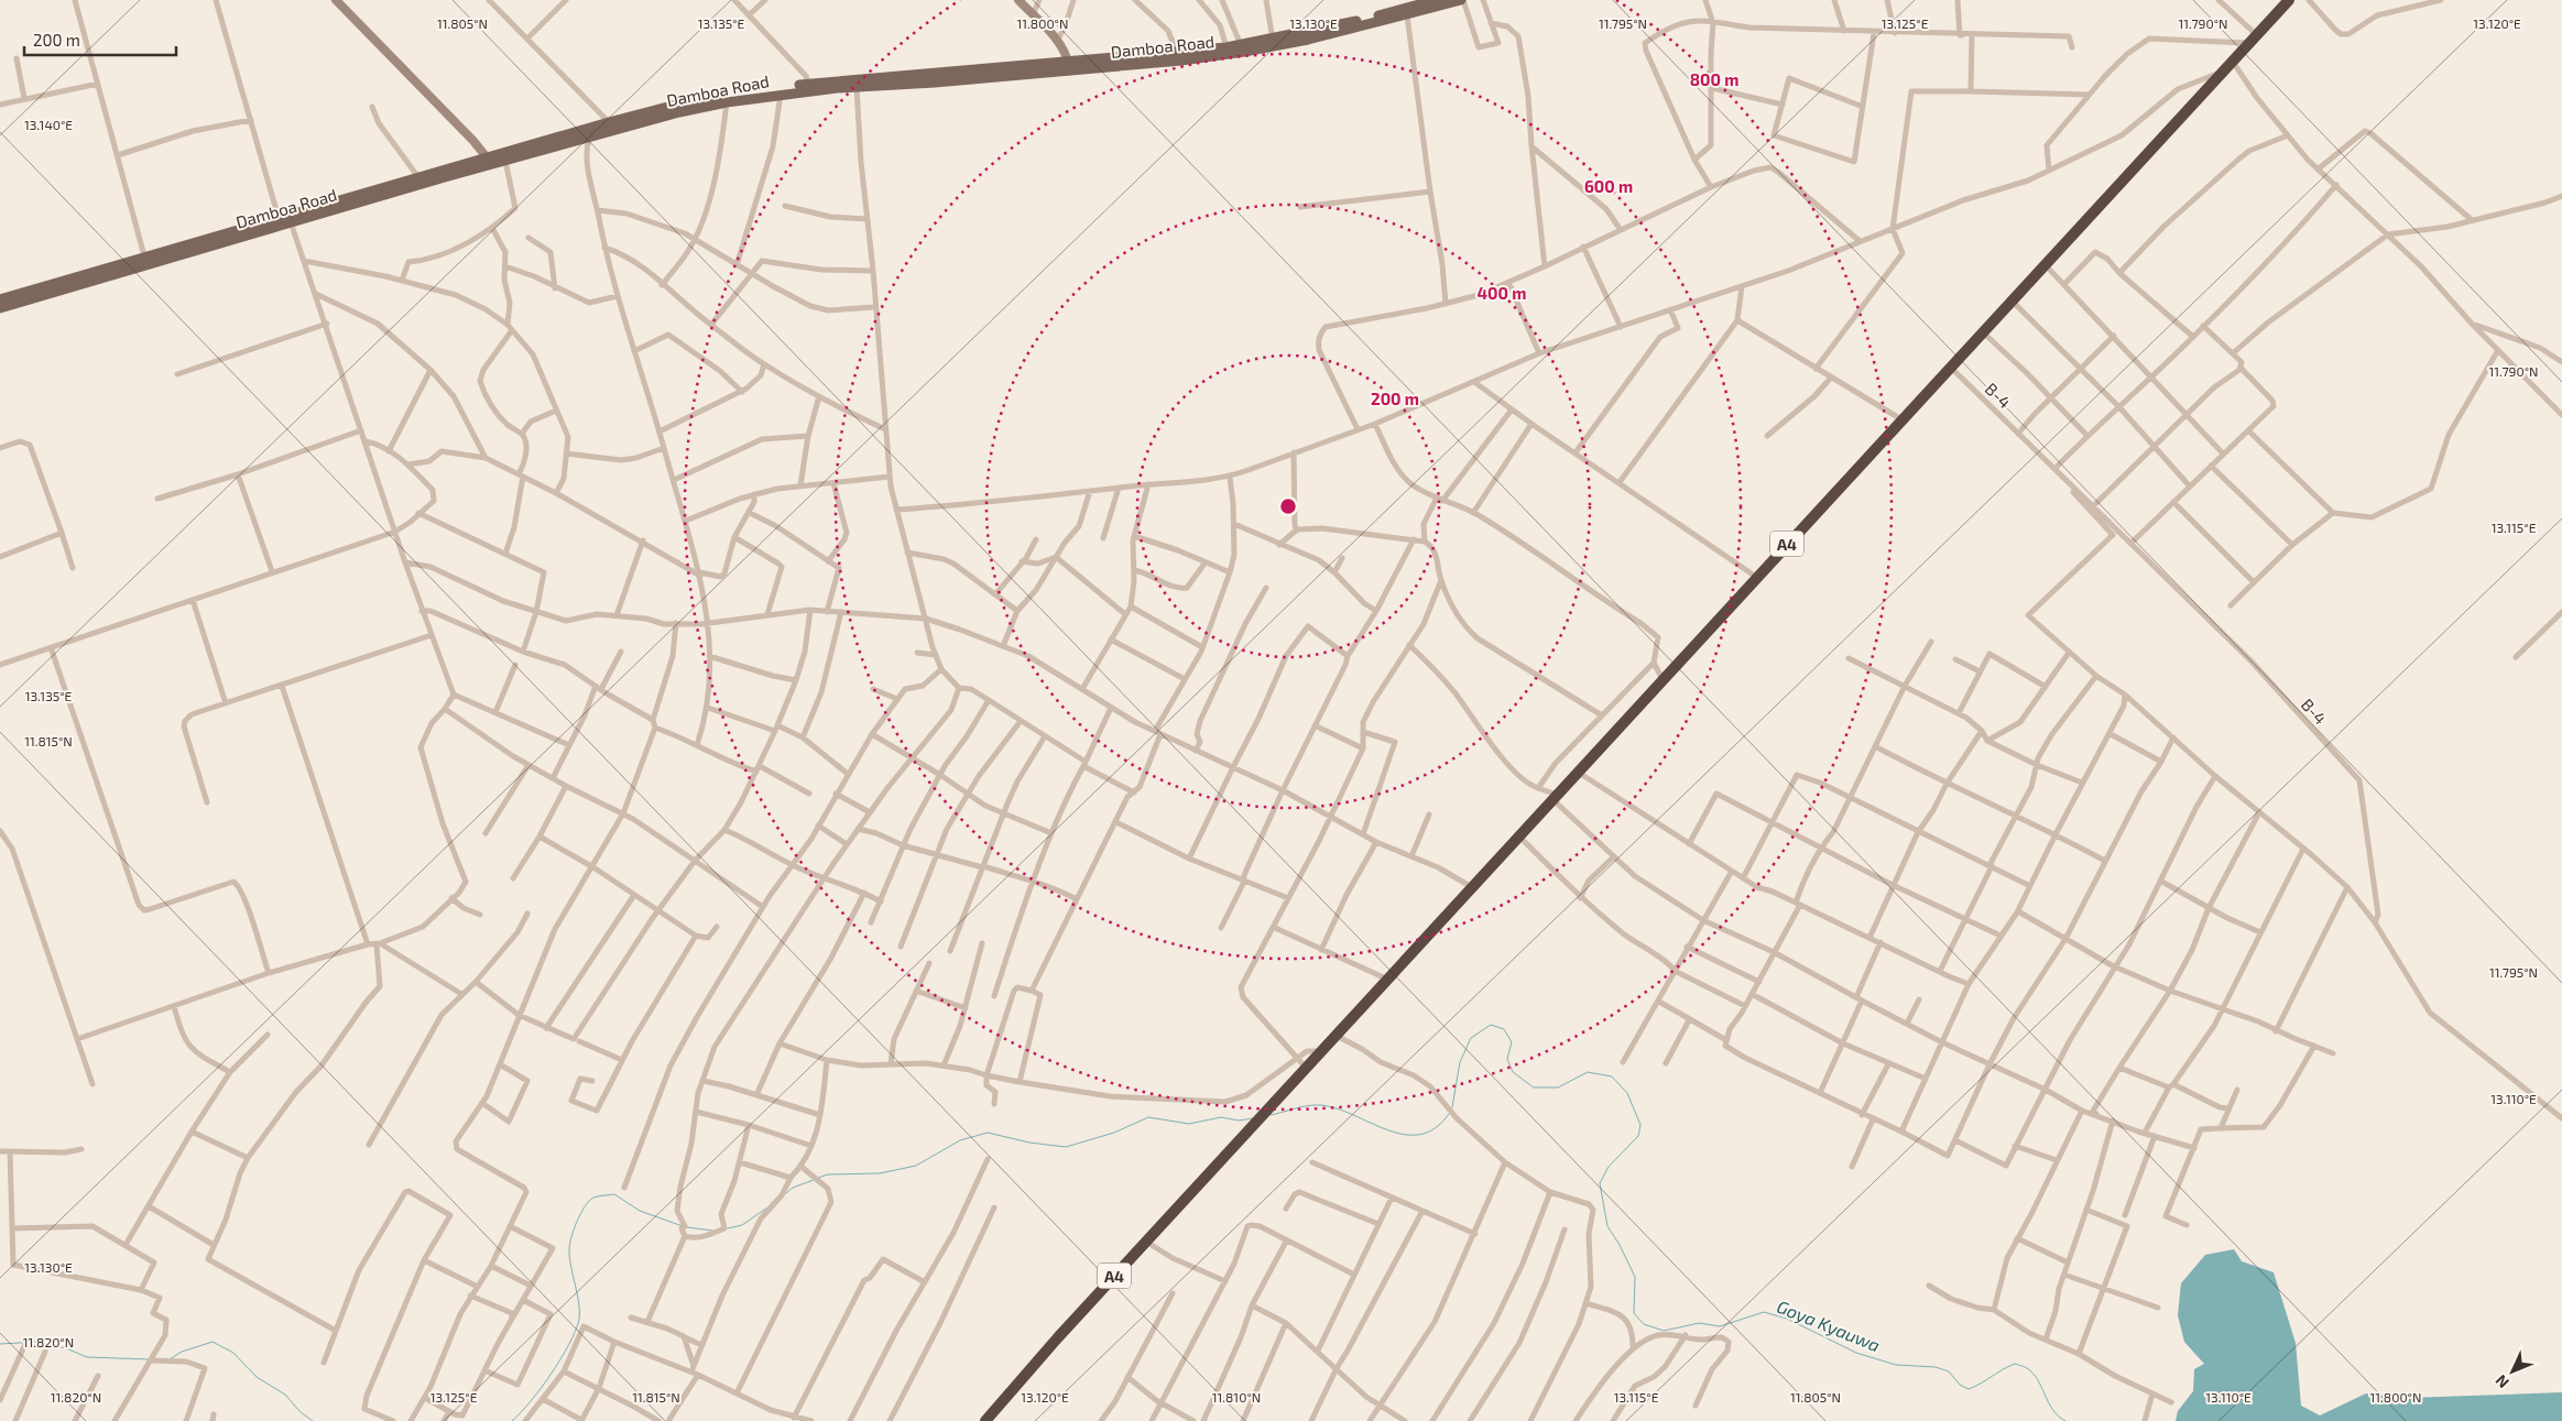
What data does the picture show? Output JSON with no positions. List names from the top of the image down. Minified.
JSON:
{"streets":{"highway":["A4"],"main road":["Damboa Road"],"street":["B-4"]},"crossings":[["B-4","A4"]],"water":["Goya Kyauwa"],"scale_bar":"200 m","north":"bottom left","coordinates":["13.135°E","13.130°E","13.125°E","13.120°E","11.790°N","11.805°N","11.800°N","11.795°N","13.140°E","13.115°E","11.815°N","13.110°E","11.820°N","11.810°N"],"rings":["800 m","600 m","400 m","200 m"]}
